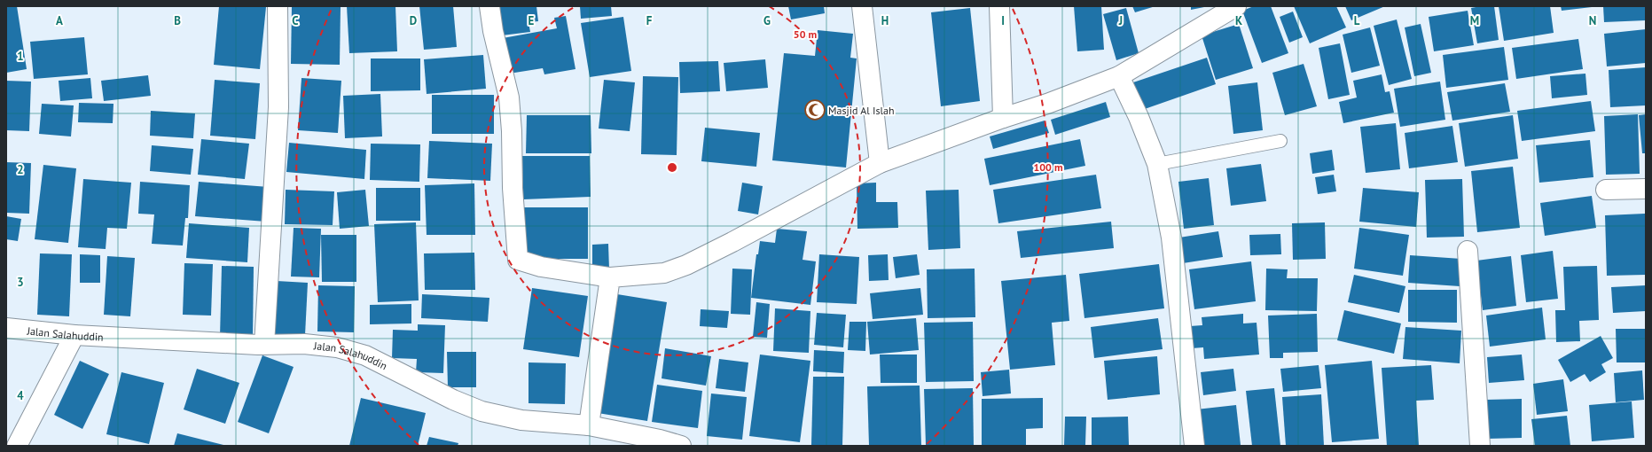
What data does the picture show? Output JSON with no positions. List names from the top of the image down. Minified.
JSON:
{"streets":{"street":["Jalan Salahuddin"]},"places":{"mosque":["Masjid Al Islah"]},"grid":{"columns":["A","B","C","D","E","F","G","H","I","J","K","L","M","N"],"rows":["1","2","3","4"]},"rings":["50 m","100 m"]}
